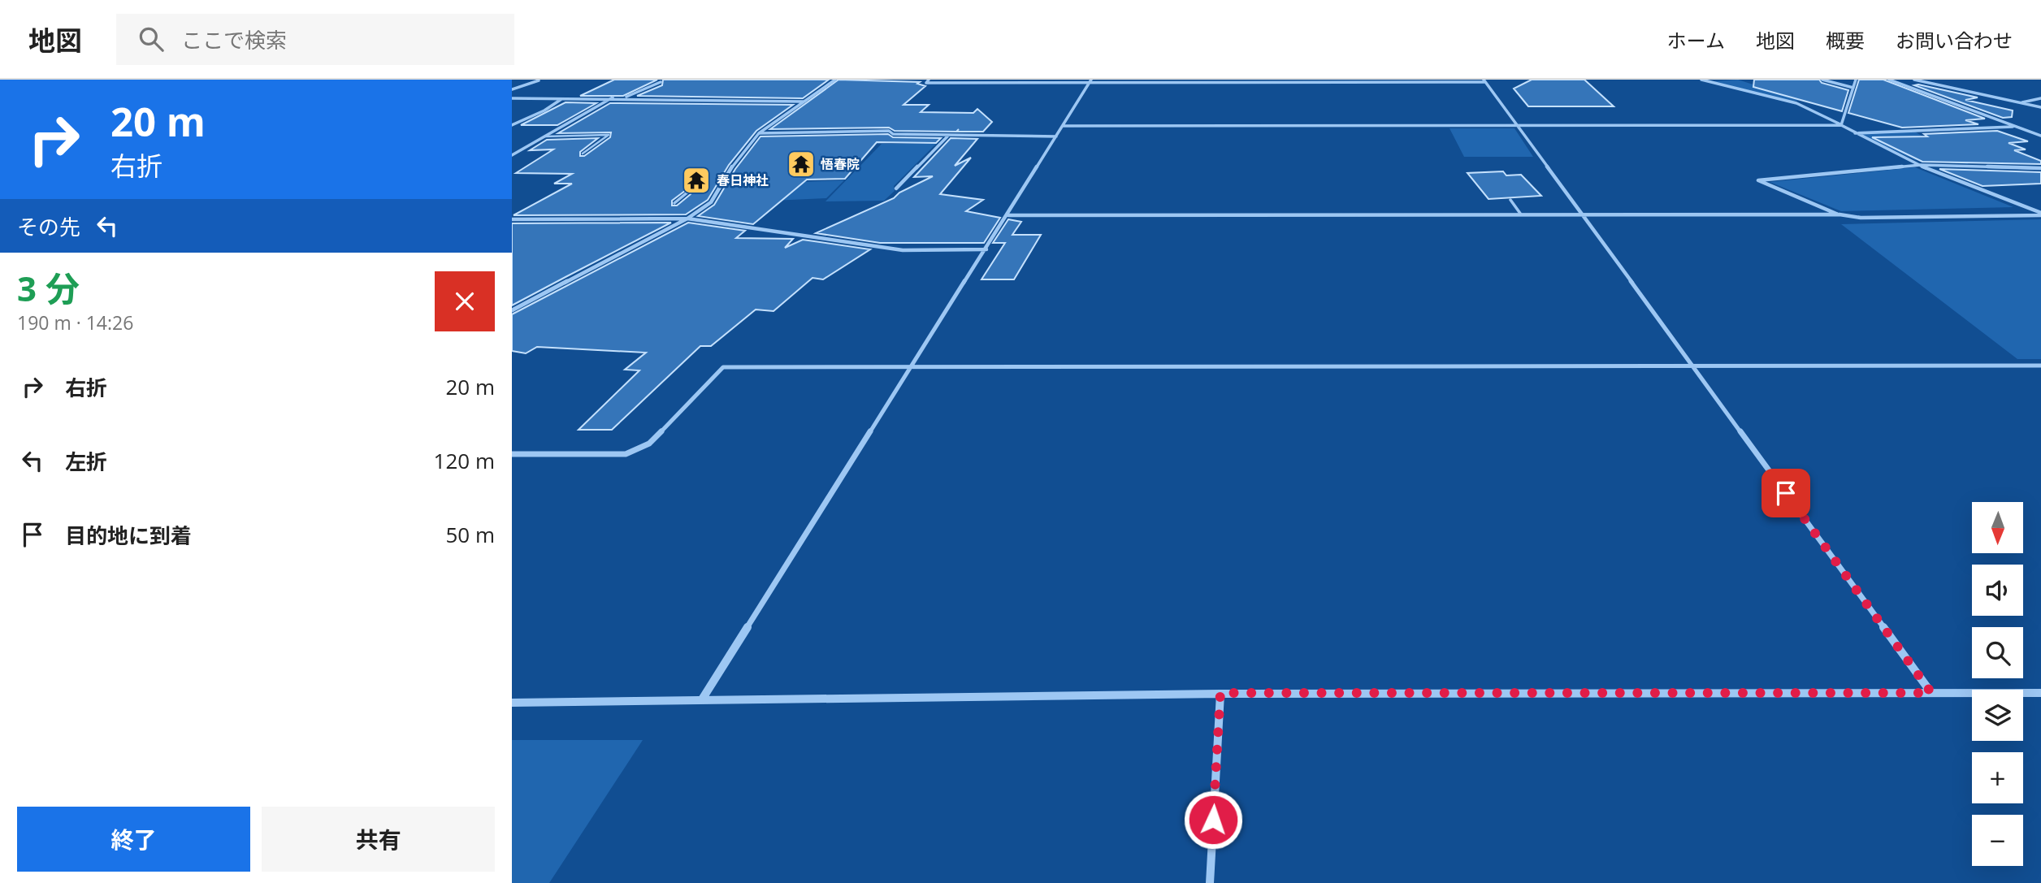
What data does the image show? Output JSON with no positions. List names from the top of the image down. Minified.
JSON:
{"places":{"temple":["悟春院","春日神社"]},"north":"bottom","page":{"header":"地図","search":"ここで検索","nav":["ホーム","地図","概要","お問い合わせ"],"turn":["20 m","右折"],"then":"その先","heading":["3 分","190 m · 14:26"],"list":[{"name":"右折","value":"20 m"},{"name":"左折","value":"120 m"},{"name":"目的地に到着","value":"50 m"}],"map_buttons":["+","−"],"buttons":["終了","共有"]}}
